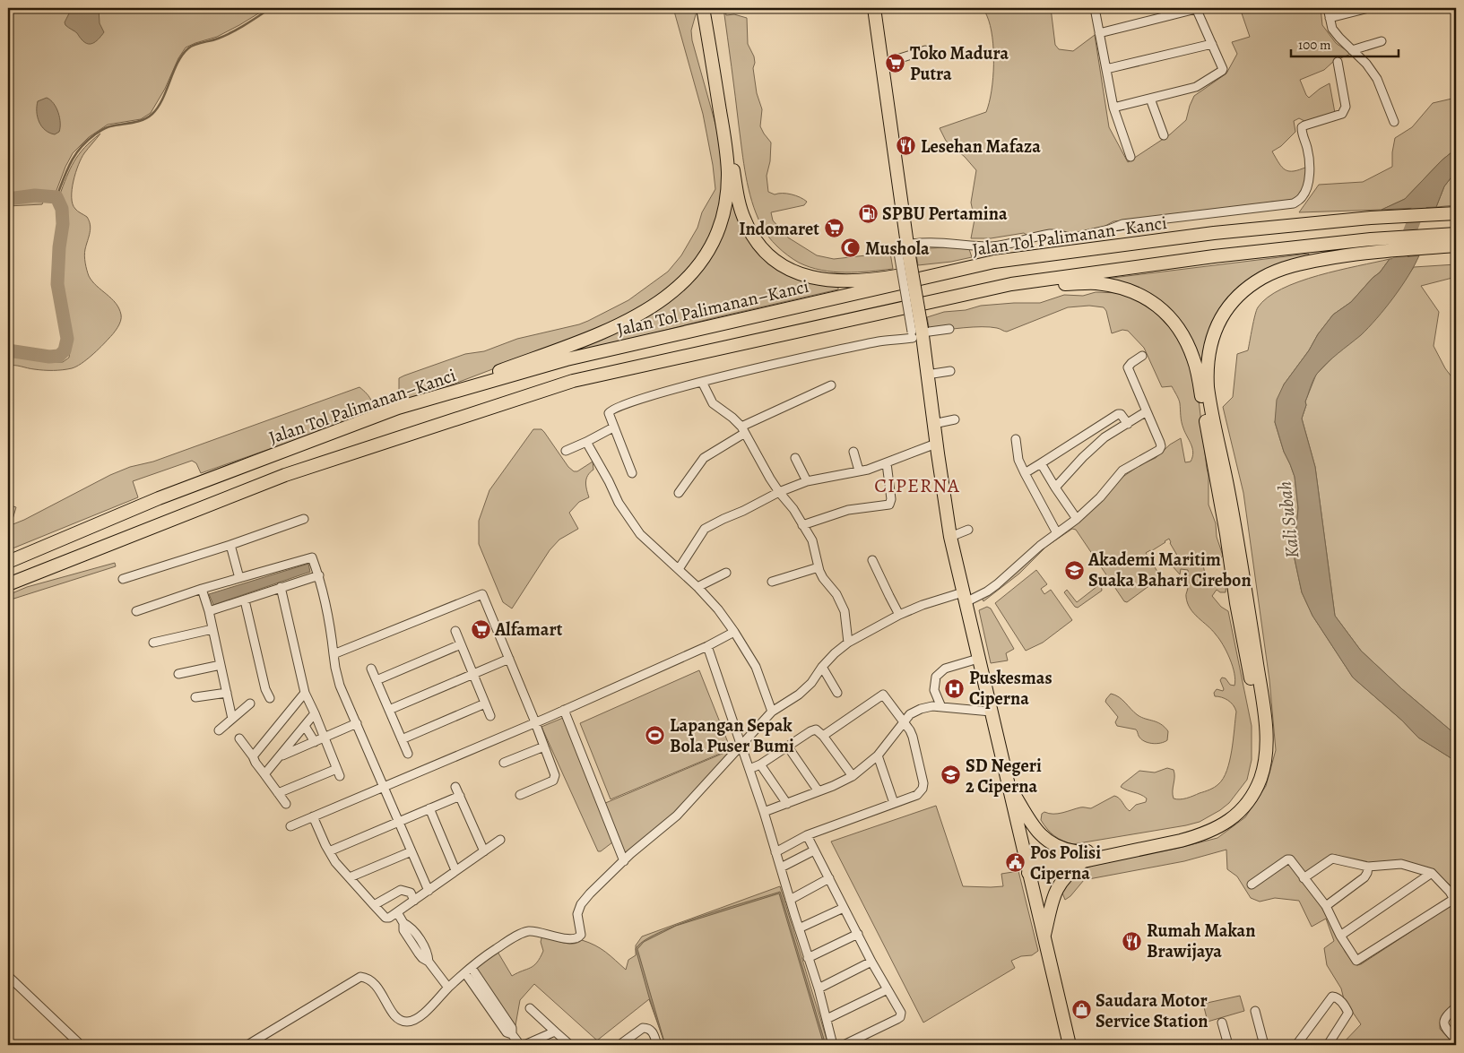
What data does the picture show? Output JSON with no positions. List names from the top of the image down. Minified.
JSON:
{"streets":{"highway":["Jalan Tol Palimanan–Kanci"]},"districts":["CIPERNA"],"water":["Kali Subah"],"places":{"supermarket":["Toko Madura Putra","Indomaret","Alfamart"],"restaurant":["Lesehan Mafaza","Rumah Makan Brawijaya"],"fuel station":["SPBU Pertamina"],"mosque":["Mushola"],"school or university":["Akademi Maritim Suaka Bahari Cirebon","SD Negeri 2 Ciperna"],"hospital":["Puskesmas Ciperna"],"sports":["Lapangan Sepak Bola Puser Bumi"],"public building":["Pos Polisi Ciperna"],"shop":["Saudara Motor Service Station"]},"scale_bar":"100 m"}
